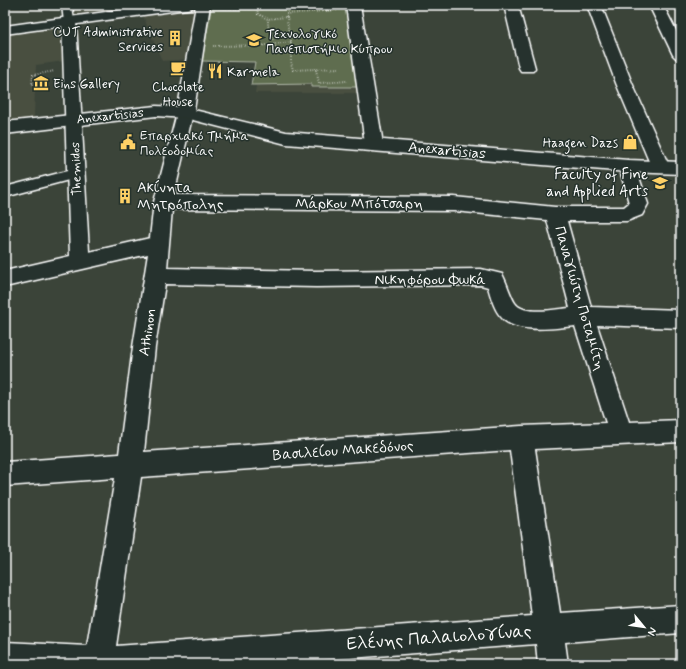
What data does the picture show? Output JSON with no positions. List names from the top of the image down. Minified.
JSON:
{"streets":{"street":["Anexartisias","Themidos","Μάρκου Μπότσαρη","Νικηφόρου Φωκά","Παναγιώτη Ποταμίτη","Athinon","Βασιλείου Μακεδόνος","Ελένης Παλαιολογίνας"]},"crossings":[["Anexartisias","Themidos"],["Anexartisias","Παναγιώτη Ποταμίτη"],["Anexartisias","Athinon"],["Μάρκου Μπότσαρη","Παναγιώτη Ποταμίτη"],["Μάρκου Μπότσαρη","Athinon"],["Νικηφόρου Φωκά","Παναγιώτη Ποταμίτη"],["Νικηφόρου Φωκά","Athinon"],["Παναγιώτη Ποταμίτη","Βασιλείου Μακεδόνος"],["Athinon","Βασιλείου Μακεδόνος"],["Athinon","Ελένης Παλαιολογίνας"]],"places":{"building":["CUT Administrative Services","Ακίνητα Μητρόπολης"],"school or university":["Τεχνολογικό Πανεπιστήμιο Κύπρου","Faculty of Fine and Applied Arts"],"cafe":["Chocolate House"],"restaurant":["Karmela"],"museum":["Eins Gallery"],"public building":["Επαρχιακό Τμήμα Πολεοδομίας"],"shop":["Haagen Dazs"]},"north":"bottom right"}
